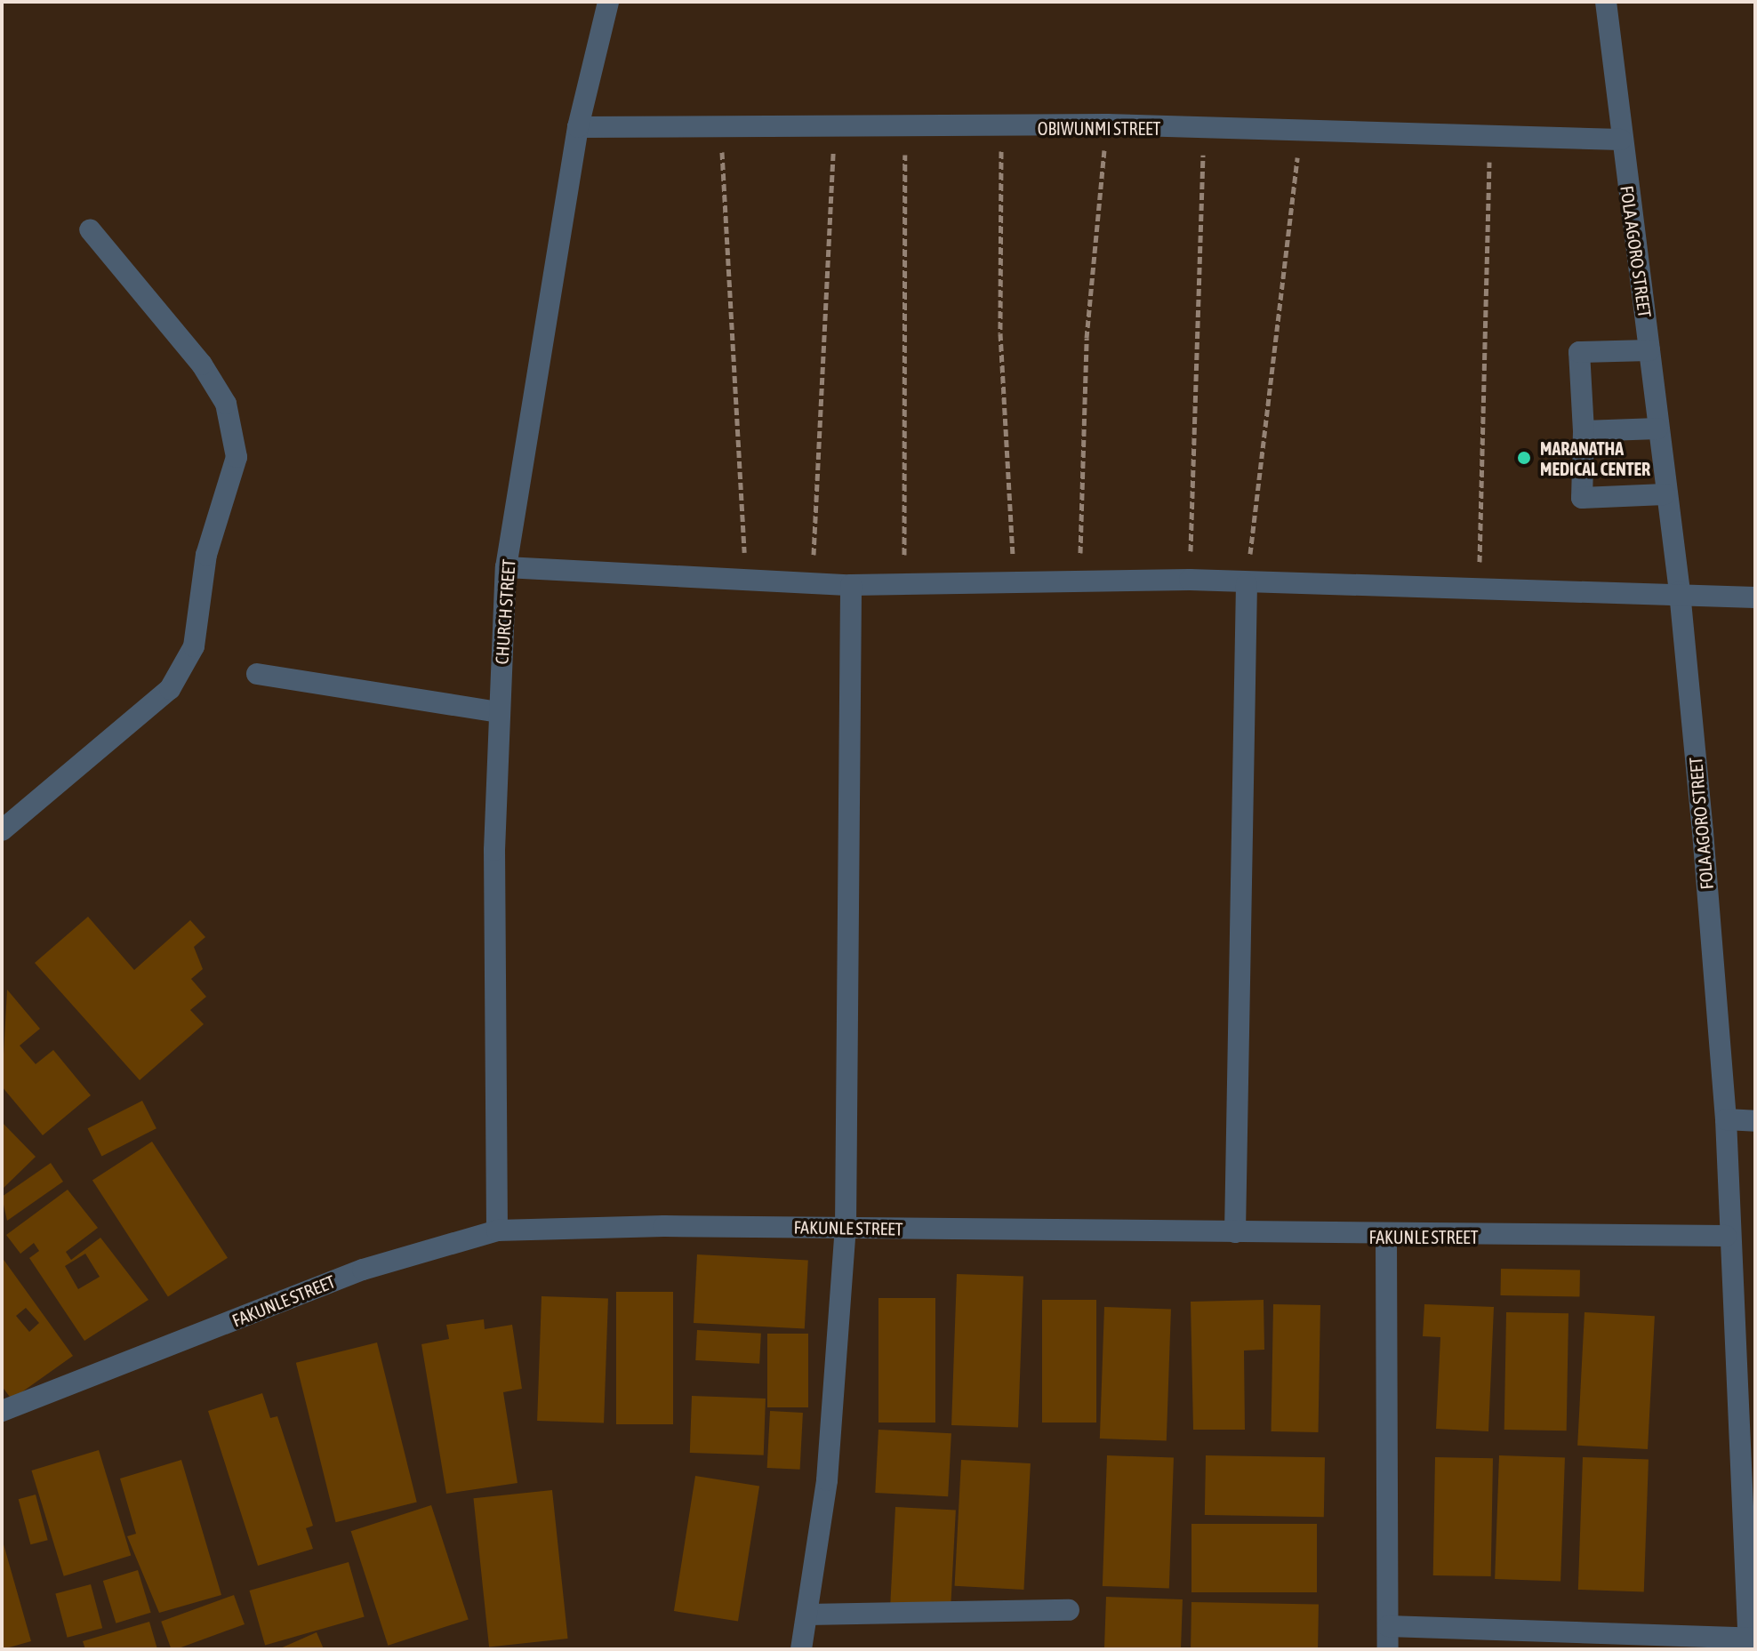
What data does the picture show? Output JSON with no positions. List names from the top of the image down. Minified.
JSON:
{"streets":{"street":["OBIWUNMI STREET","FOLA AGORO STREET","CHURCH STREET","FAKUNLE STREET"]},"crossings":[["OBIWUNMI STREET","FOLA AGORO STREET"],["OBIWUNMI STREET","CHURCH STREET"],["FOLA AGORO STREET","FAKUNLE STREET"],["CHURCH STREET","FAKUNLE STREET"]],"places":["MARANATHA MEDICAL CENTER"]}
